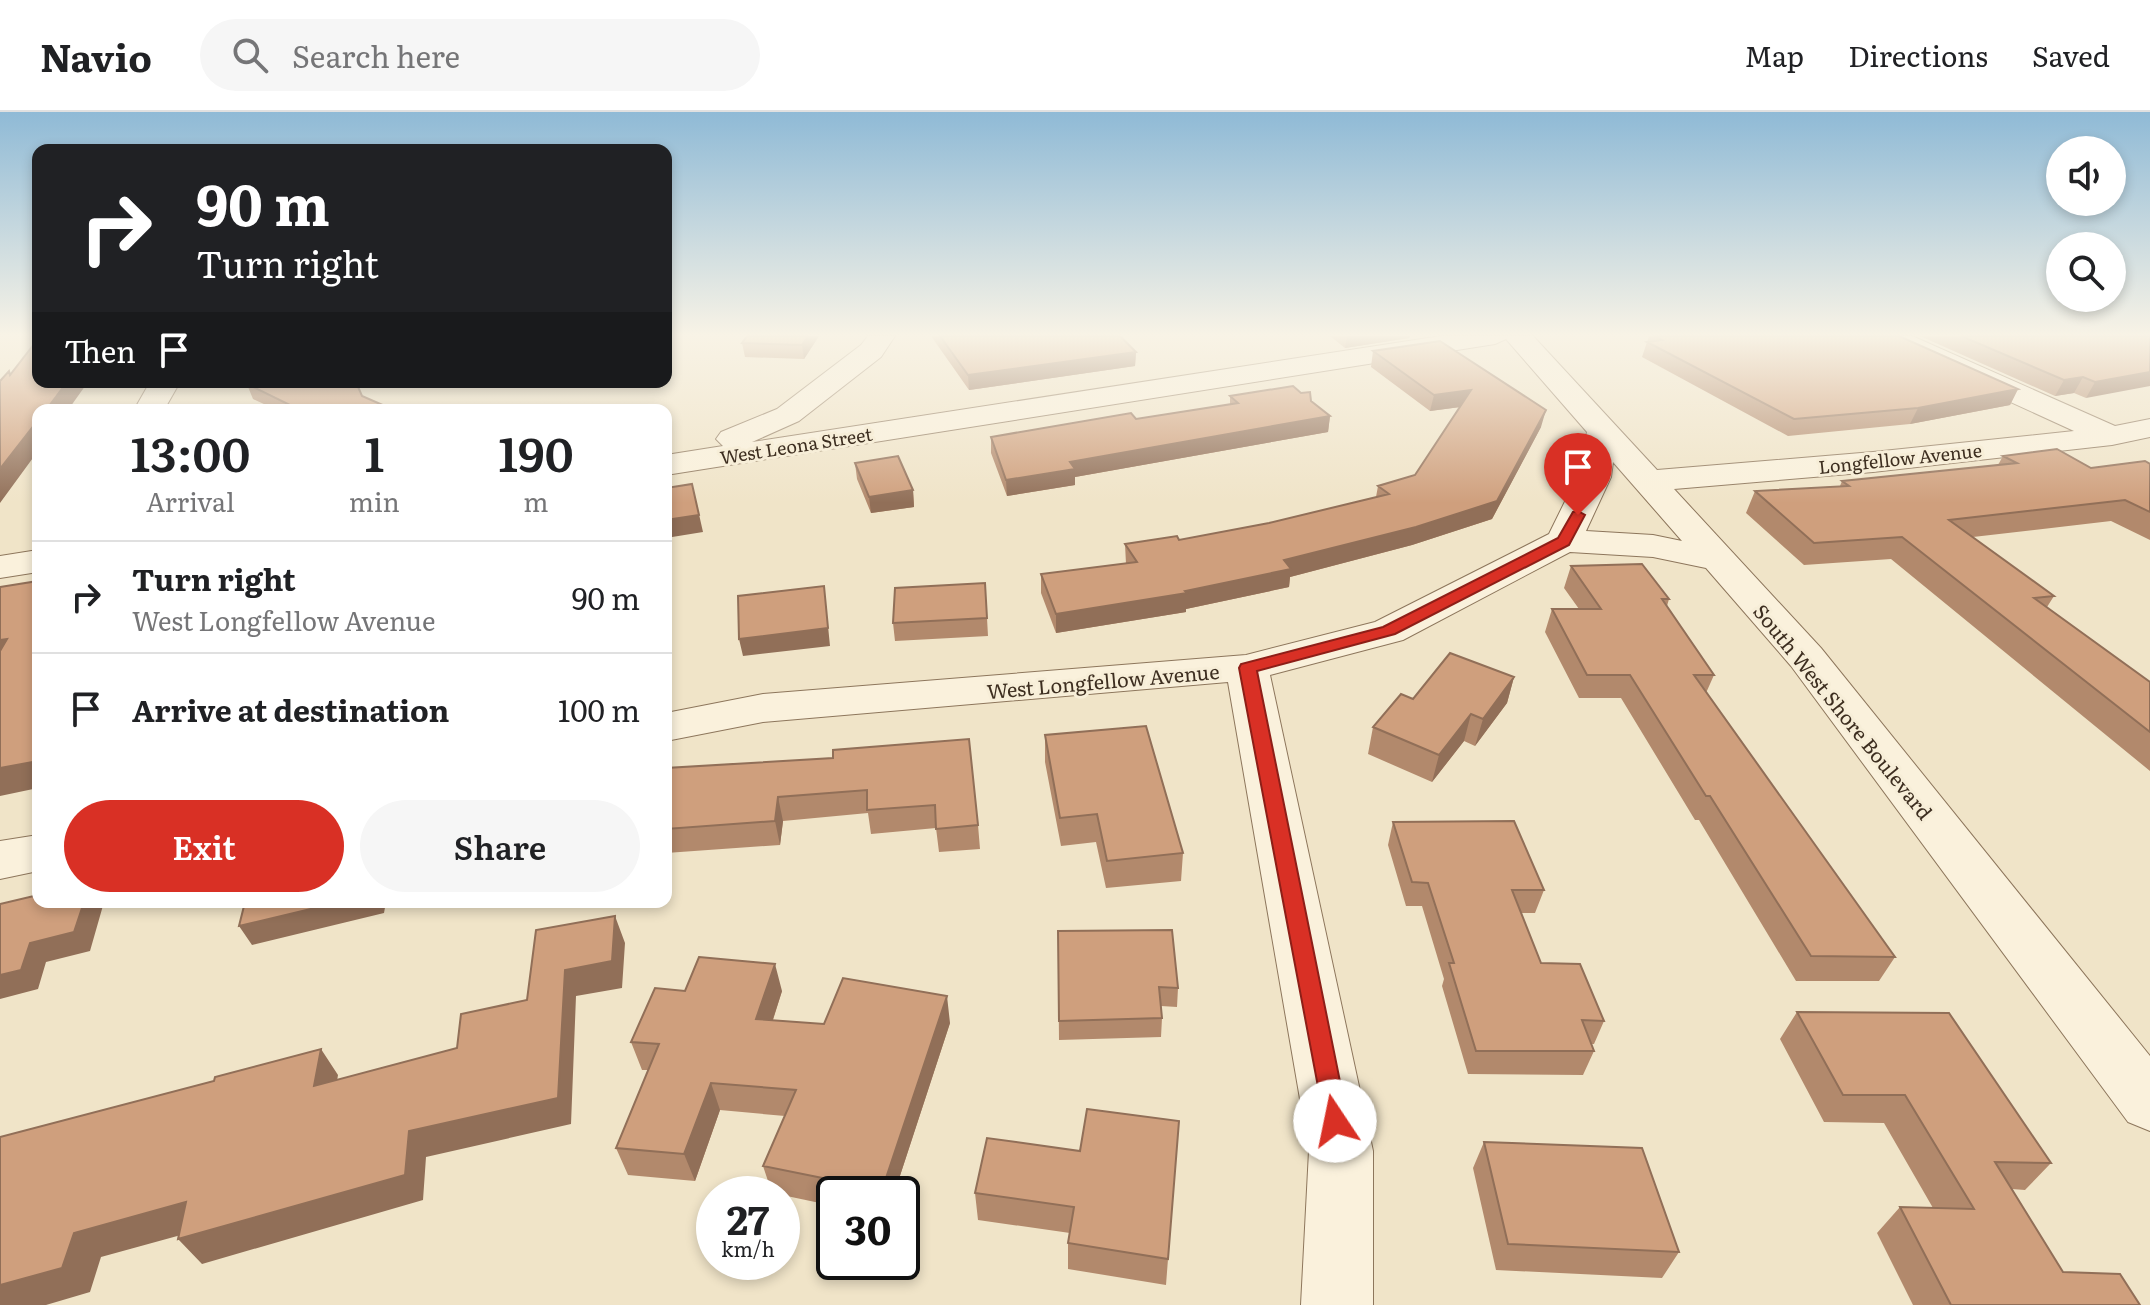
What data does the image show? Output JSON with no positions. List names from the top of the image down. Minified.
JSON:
{"streets":{"street":["West Leona Street","Longfellow Avenue","West Longfellow Avenue","South West Shore Boulevard"]},"crossings":[["Longfellow Avenue","South West Shore Boulevard"]],"page":{"header":"Navio","search":"Search here","nav":["Map","Directions","Saved"],"turn":["90 m","Turn right"],"then":"Then","eta":["13:00","Arrival","1","min","190","m"],"list":[{"name":"Turn right","note":"West Longfellow Avenue","value":"90 m"},{"name":"Arrive at destination","value":"100 m"}],"buttons":["Exit","Share"],"speed":"27 km/h","limit":"30"}}
